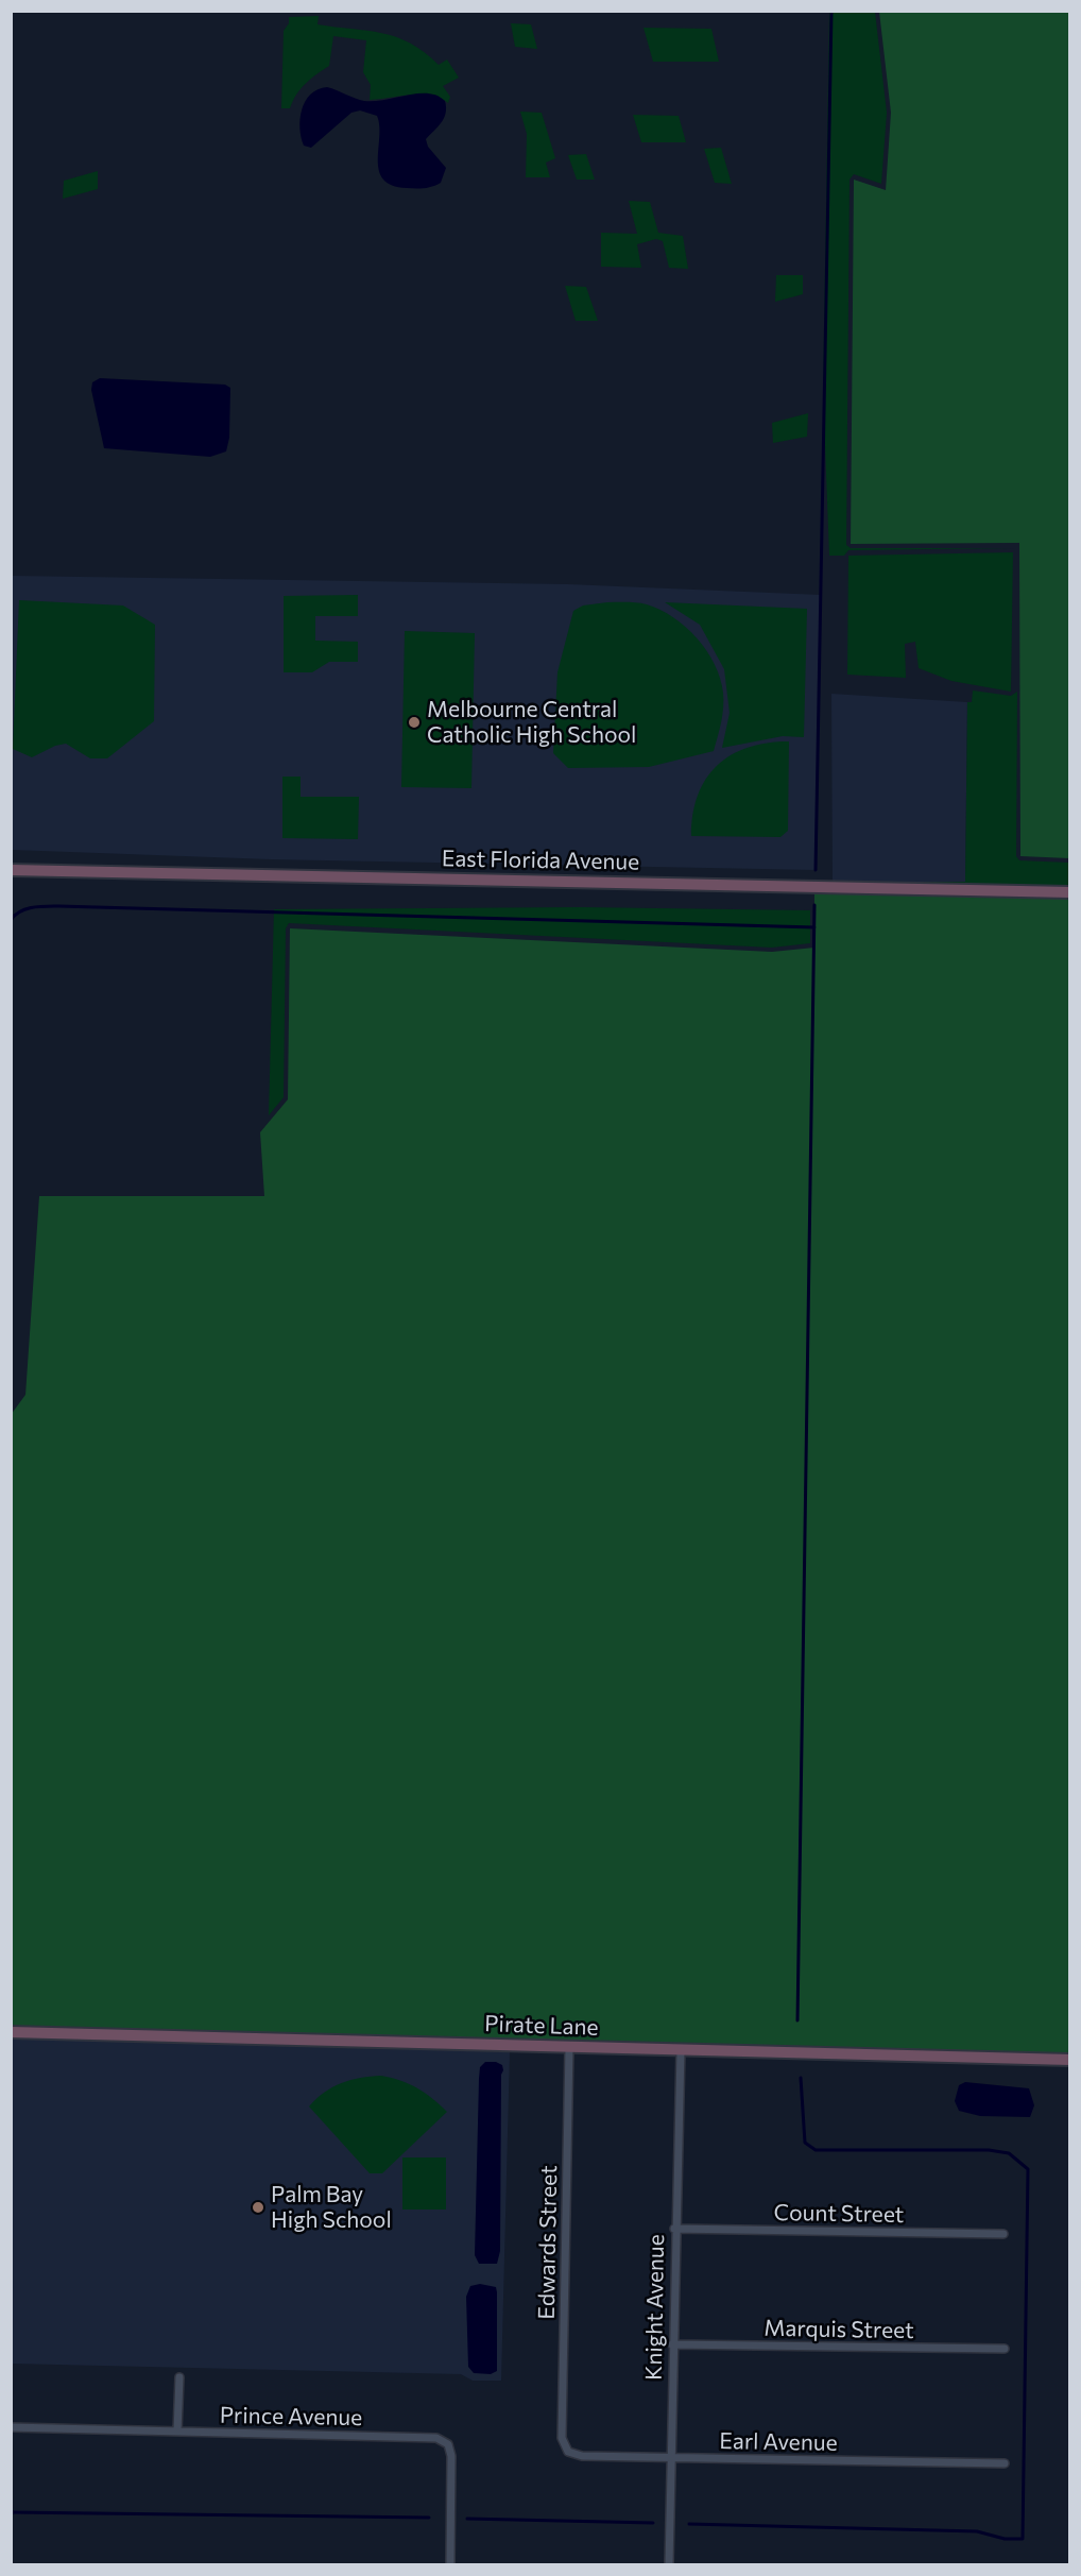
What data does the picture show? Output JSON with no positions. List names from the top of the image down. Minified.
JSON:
{"streets":{"street":["East Florida Avenue","Pirate Lane","Count Street","Edwards Street","Knight Avenue","Marquis Street","Prince Avenue","Earl Avenue"]},"crossings":[["Pirate Lane","Edwards Street"],["Pirate Lane","Knight Avenue"],["Count Street","Knight Avenue"],["Edwards Street","Earl Avenue"],["Knight Avenue","Marquis Street"],["Knight Avenue","Earl Avenue"]],"places":["Melbourne Central Catholic High School","Palm Bay High School"]}
